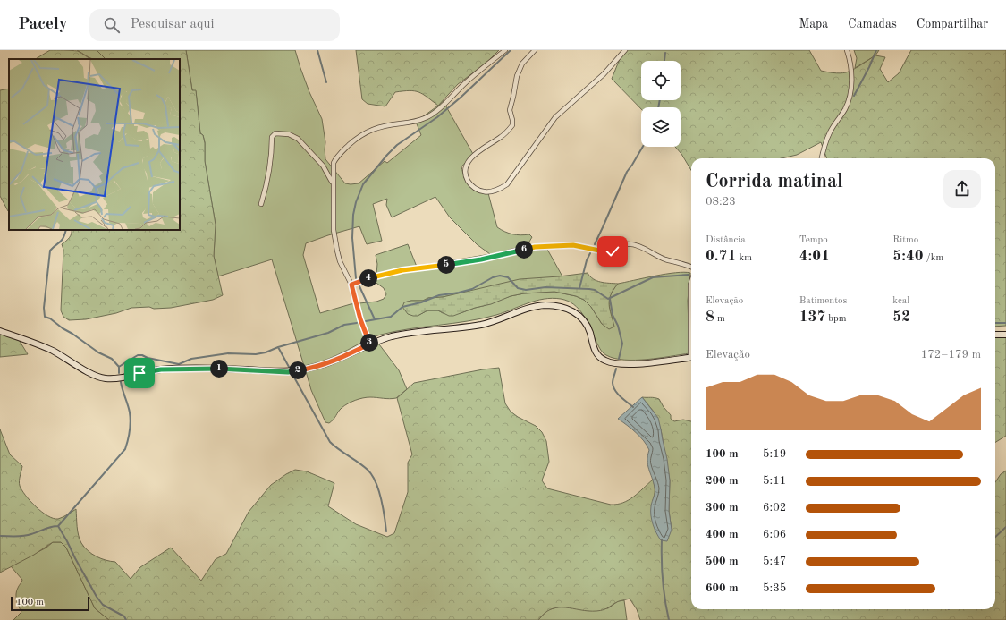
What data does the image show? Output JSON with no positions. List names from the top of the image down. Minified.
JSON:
{"scale_bar":"100 m","page":{"header":"Pacely","search":"Pesquisar aqui","nav":["Mapa","Camadas","Compartilhar"],"heading":["Corrida matinal","08:23"],"stats":[["Distância","0.71 km"],["Tempo","4:01"],["Ritmo","5:40 /km"],["Elevação","8 m"],["Batimentos","137 bpm"],["kcal","52"]],"pins":["6","5","4","3","1","2"],"chart":["Elevação","172–179 m"],"list":[{"name":"100 m","note":"5:19"},{"name":"200 m","note":"5:11"},{"name":"300 m","note":"6:02"},{"name":"400 m","note":"6:06"},{"name":"500 m","note":"5:47"},{"name":"600 m","note":"5:35"}],"scale":"100 m"}}
